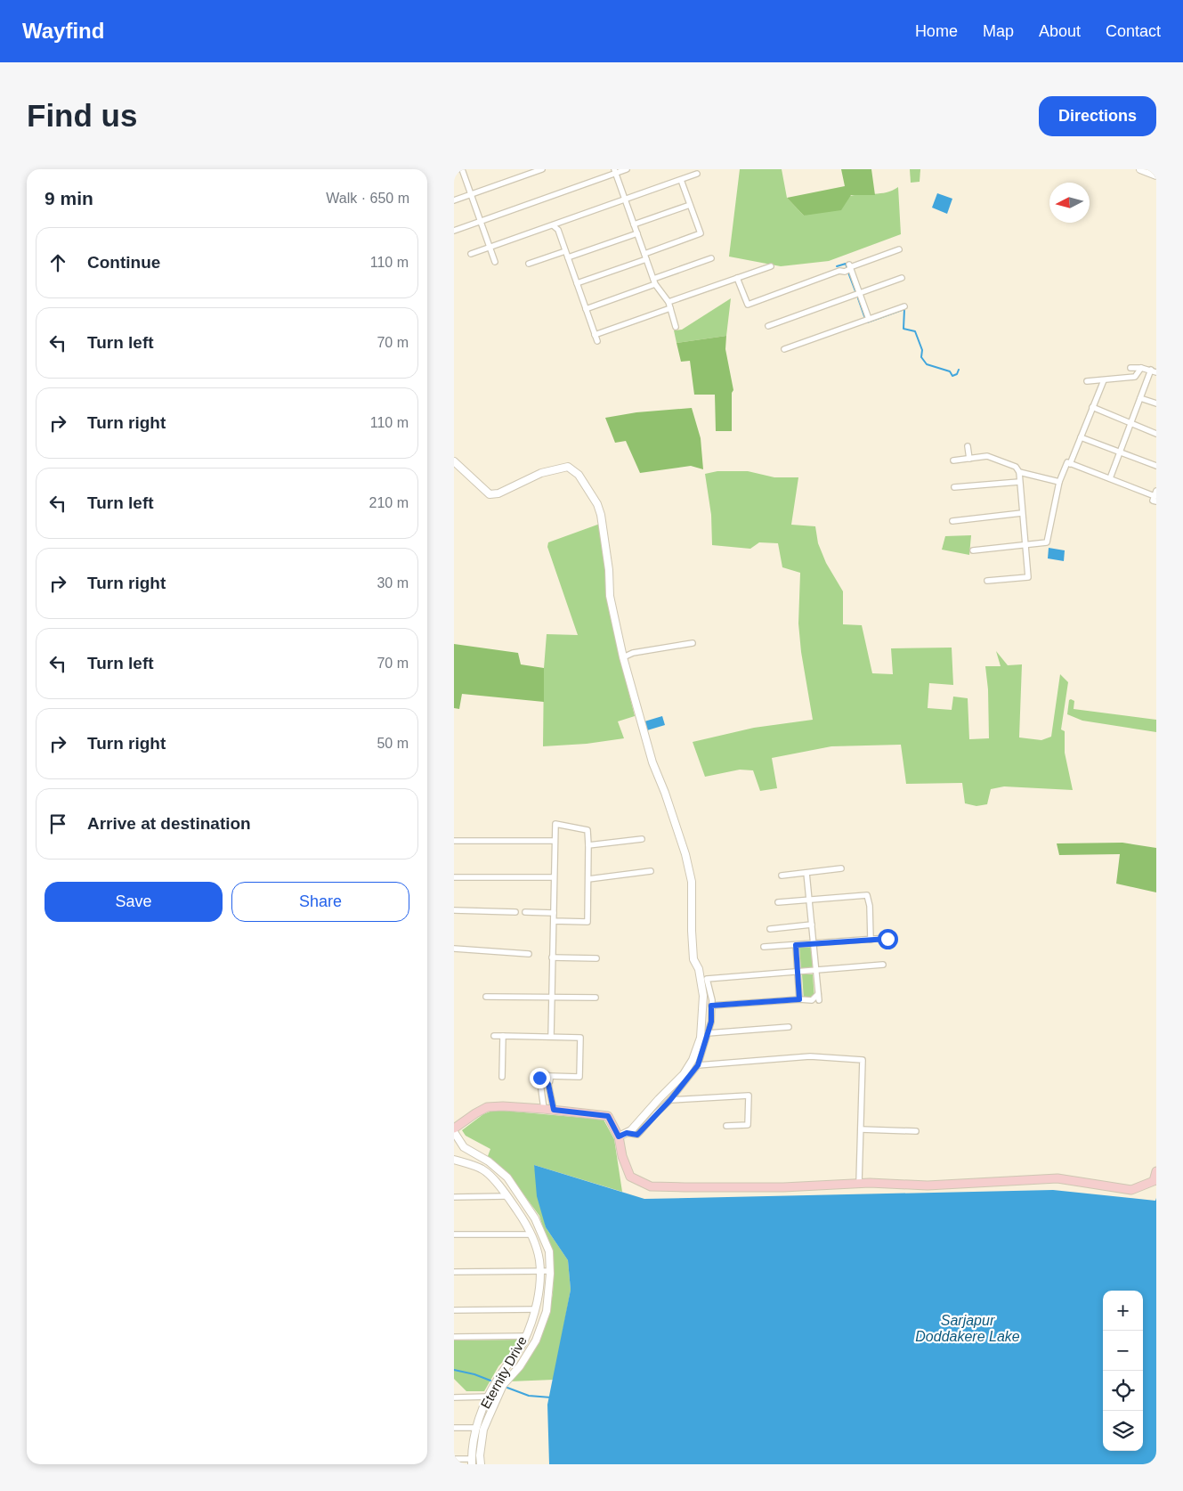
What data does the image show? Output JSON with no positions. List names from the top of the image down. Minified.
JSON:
{"streets":{"street":["Eternity Drive"]},"water":["Sarjapur Doddakere Lake"],"north":"left","page":{"header":"Wayfind","nav":["Home","Map","About","Contact"],"buttons":["Directions",["Save","Share"]],"title":"Find us","heading":["9 min","Walk · 650 m"],"list":[["Continue","110 m"],["Turn left","70 m"],["Turn right","110 m"],["Turn left","210 m"],["Turn right","30 m"],["Turn left","70 m"],["Turn right","50 m"],"Arrive at destination"],"map_buttons":["+","−"]}}
